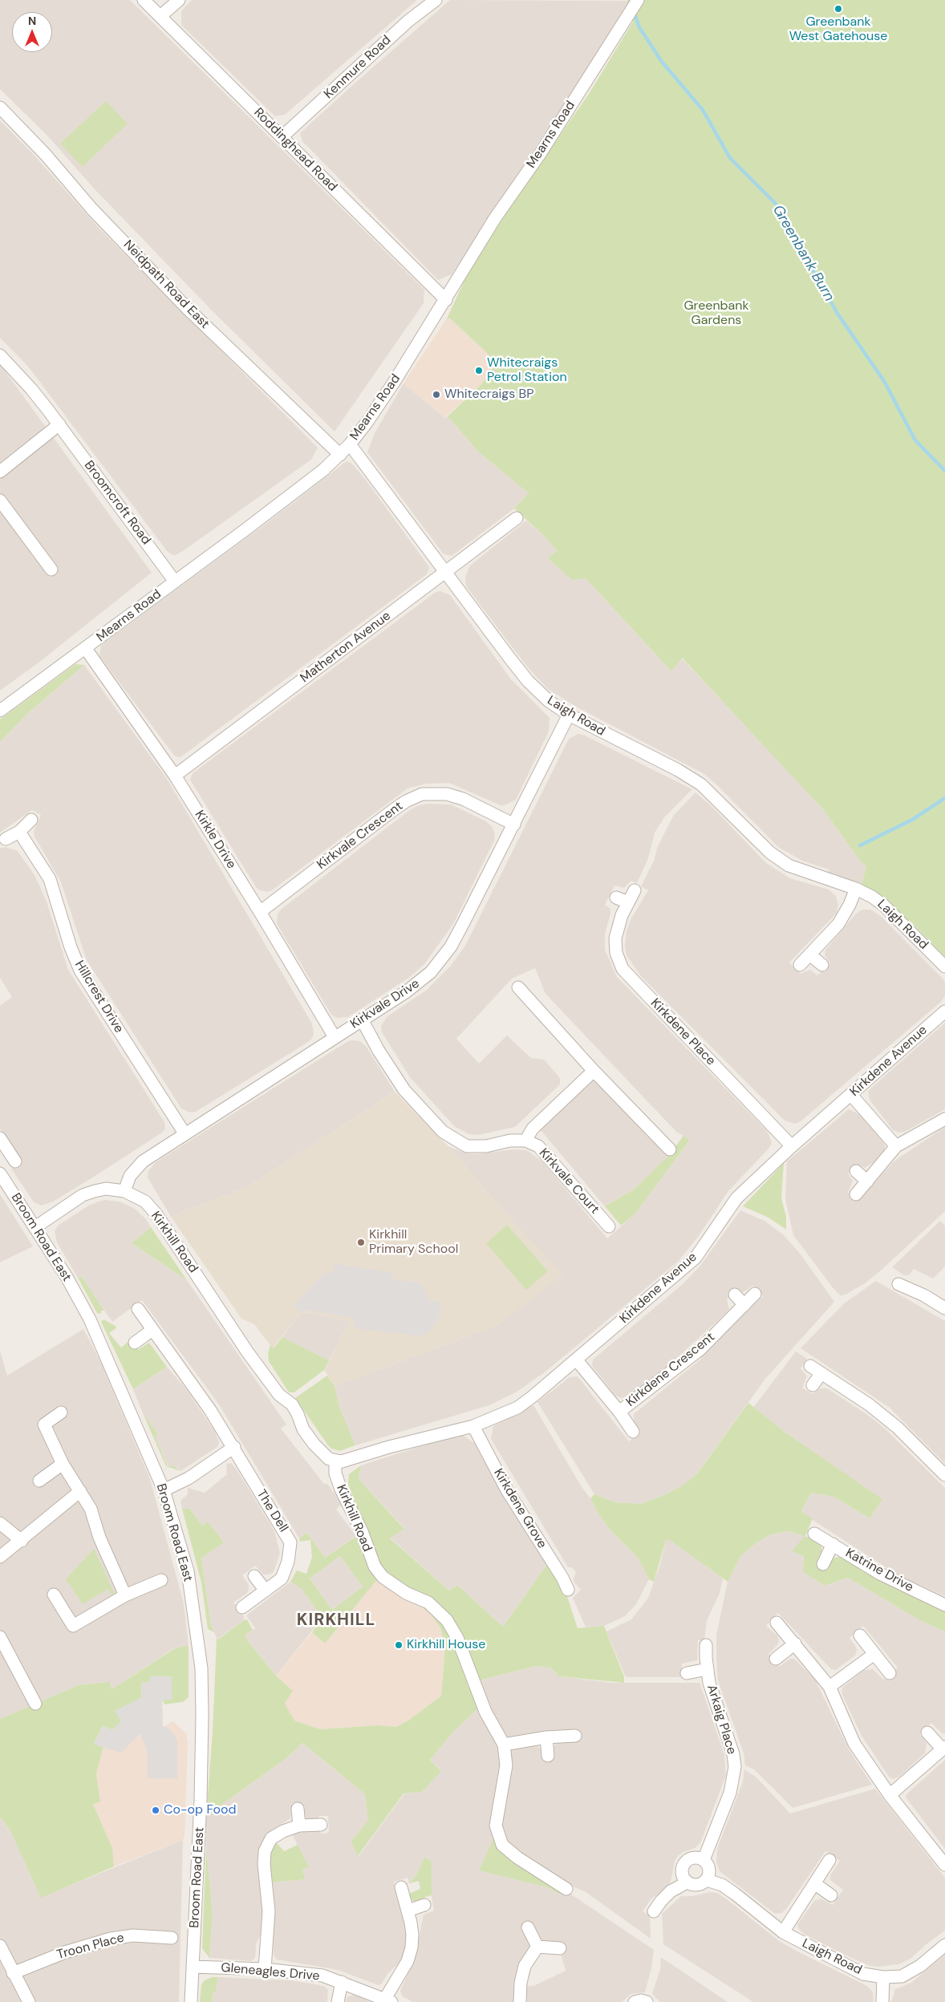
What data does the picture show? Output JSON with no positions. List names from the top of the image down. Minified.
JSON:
{"streets":{"street":["Kenmure Road","Mearns Road","Roddinghead Road","Neidpath Road East","Broomcroft Road","Matherton Avenue","Laigh Road","Kirkvale Crescent","Kirkle Drive","Hillcrest Drive","Kirkvale Drive","Kirkdene Place","Kirkdene Avenue","Kirkvale Court","Broom Road East","Kirkhill Road","Kirkdene Crescent","Kirkdene Grove","The Dell","Katrine Drive","Arkaig Place","Troon Place","Gleneagles Drive"]},"crossings":[["Kenmure Road","Roddinghead Road"],["Mearns Road","Roddinghead Road"],["Mearns Road","Neidpath Road East"],["Mearns Road","Broomcroft Road"],["Mearns Road","Laigh Road"],["Mearns Road","Kirkle Drive"],["Matherton Avenue","Laigh Road"],["Matherton Avenue","Kirkle Drive"],["Laigh Road","Kirkvale Drive"],["Laigh Road","Arkaig Place"],["Kirkvale Crescent","Kirkle Drive"],["Kirkvale Crescent","Kirkvale Drive"],["Kirkle Drive","Kirkvale Drive"],["Hillcrest Drive","Kirkvale Drive"],["Kirkvale Drive","Kirkvale Court"],["Kirkvale Drive","Kirkhill Road"],["Kirkdene Place","Kirkdene Avenue"],["Kirkdene Avenue","Kirkhill Road"],["Kirkdene Avenue","Kirkdene Crescent"],["Kirkdene Avenue","Kirkdene Grove"],["Broom Road East","Kirkhill Road"],["Broom Road East","Gleneagles Drive"]],"districts":["KIRKHILL"],"water":["Greenbank Burn"],"parks":["Greenbank Gardens"],"places":["Greenbank West Gatehouse","Whitecraigs Petrol Station","Whitecraigs BP","Kirkhill Primary School","Kirkhill House","Co-op Food"],"north":"top"}
